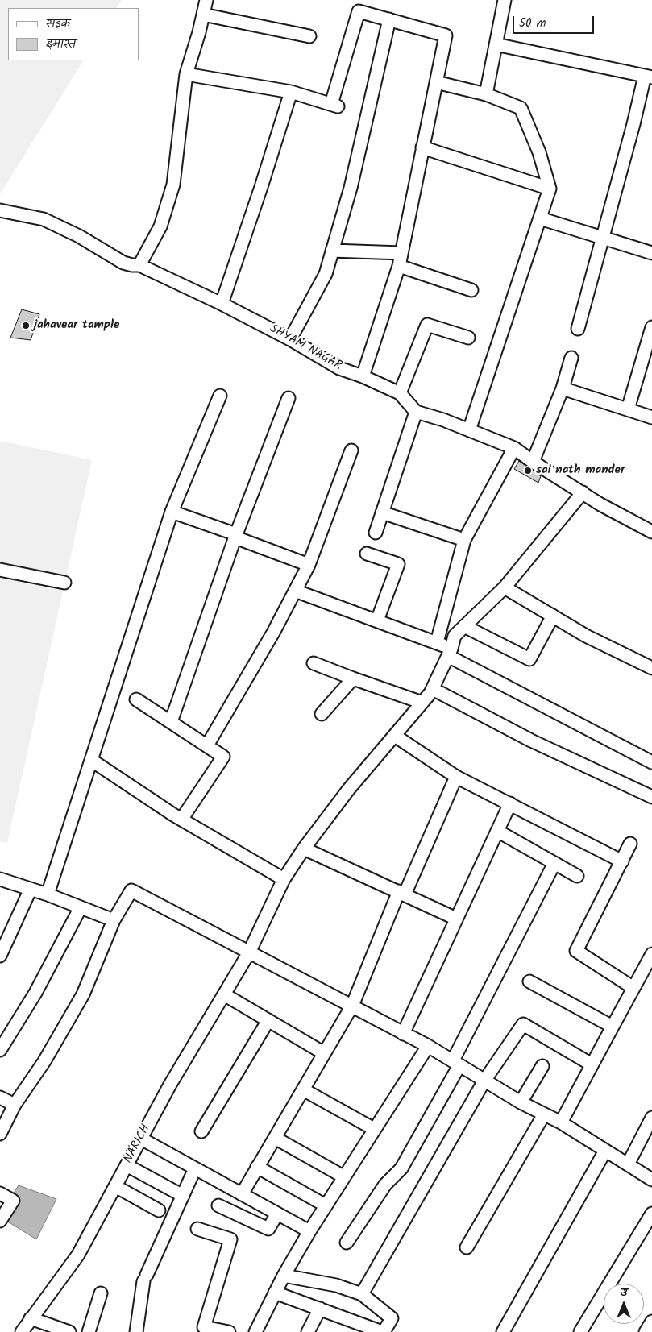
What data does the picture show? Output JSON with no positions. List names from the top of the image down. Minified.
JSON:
{"streets":{"street":["SHYAM NAGAR","NARICH"]},"places":["jahavear tample","sai nath mander"],"legend":["सड़क","इमारत"],"scale_bar":"50 m","north":"top"}
